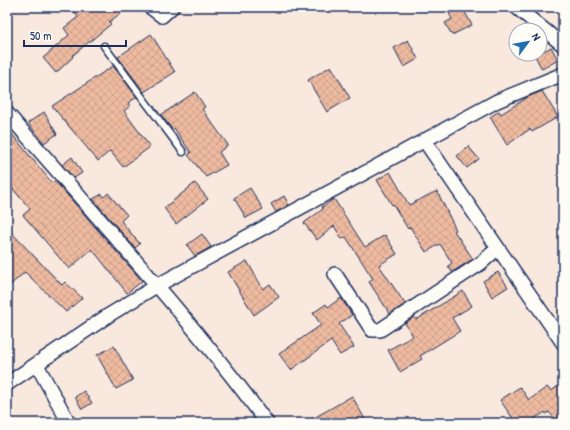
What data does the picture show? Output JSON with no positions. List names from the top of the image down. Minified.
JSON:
{"scale_bar":"50 m","north":"top right"}
